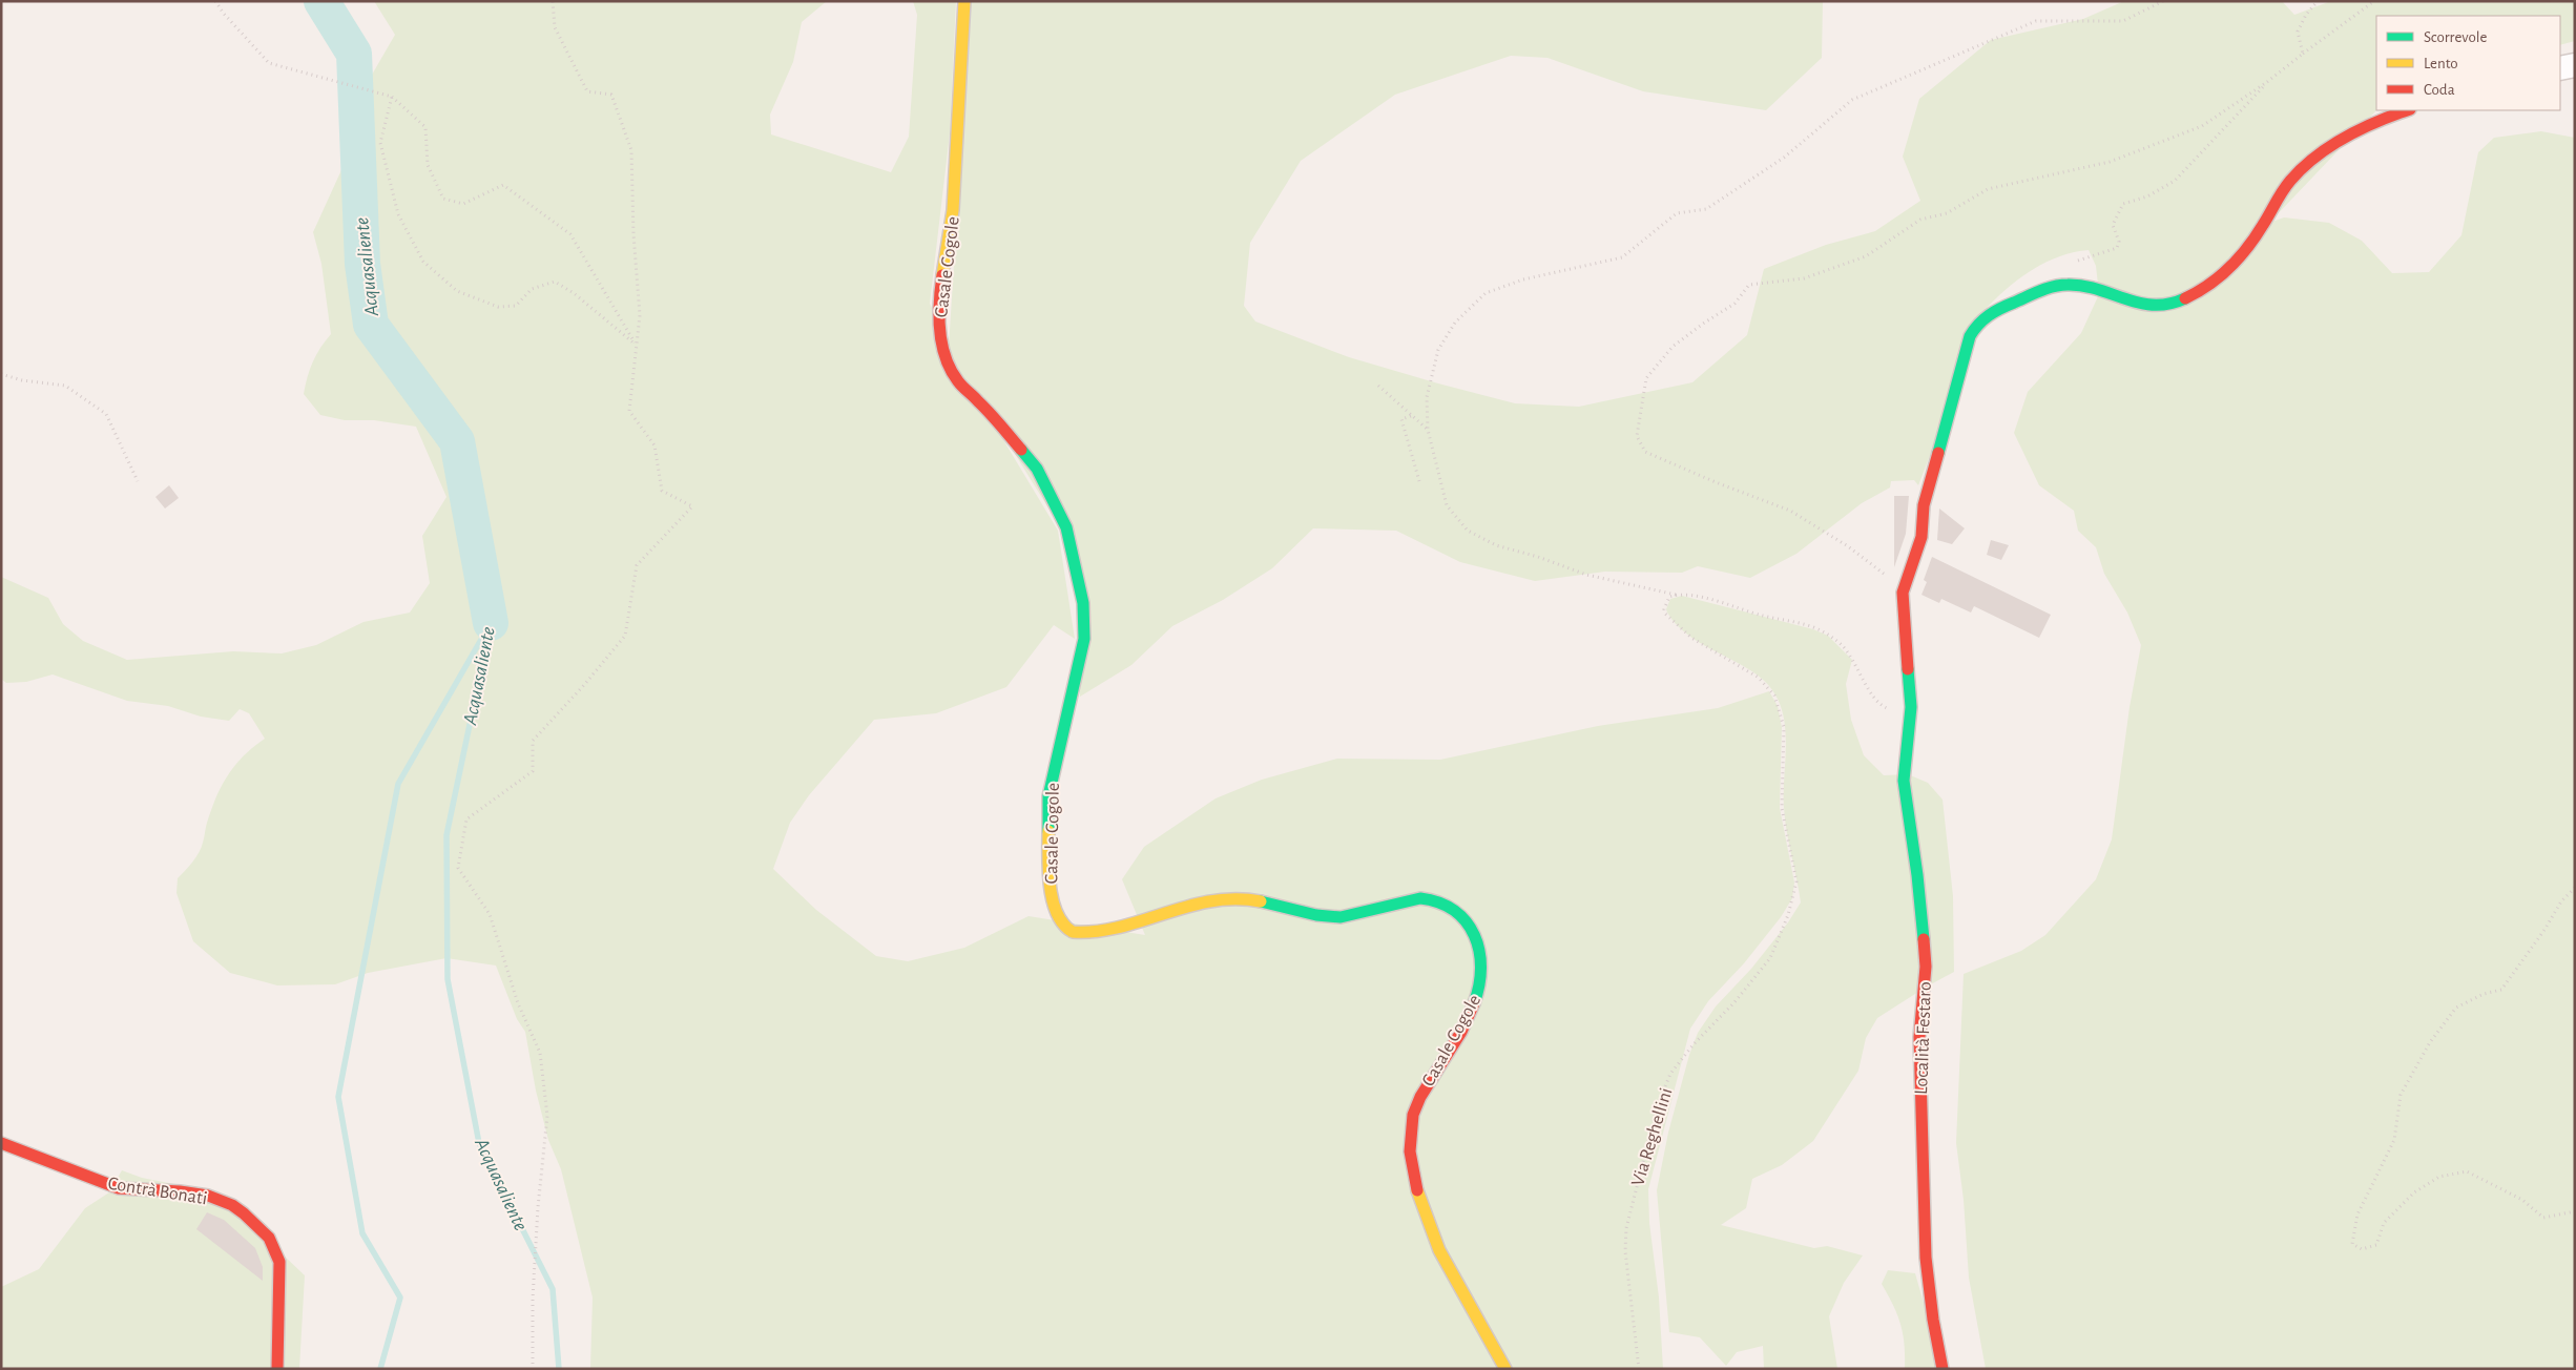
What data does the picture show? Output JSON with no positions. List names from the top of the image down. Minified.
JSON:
{"streets":{"street":["Casale Cogole","Località Festaro","Contrà Bonati"],"path":["Via Reghellini"]},"water":["Acquasaliente"],"legend":["Scorrevole","Lento","Coda"]}
